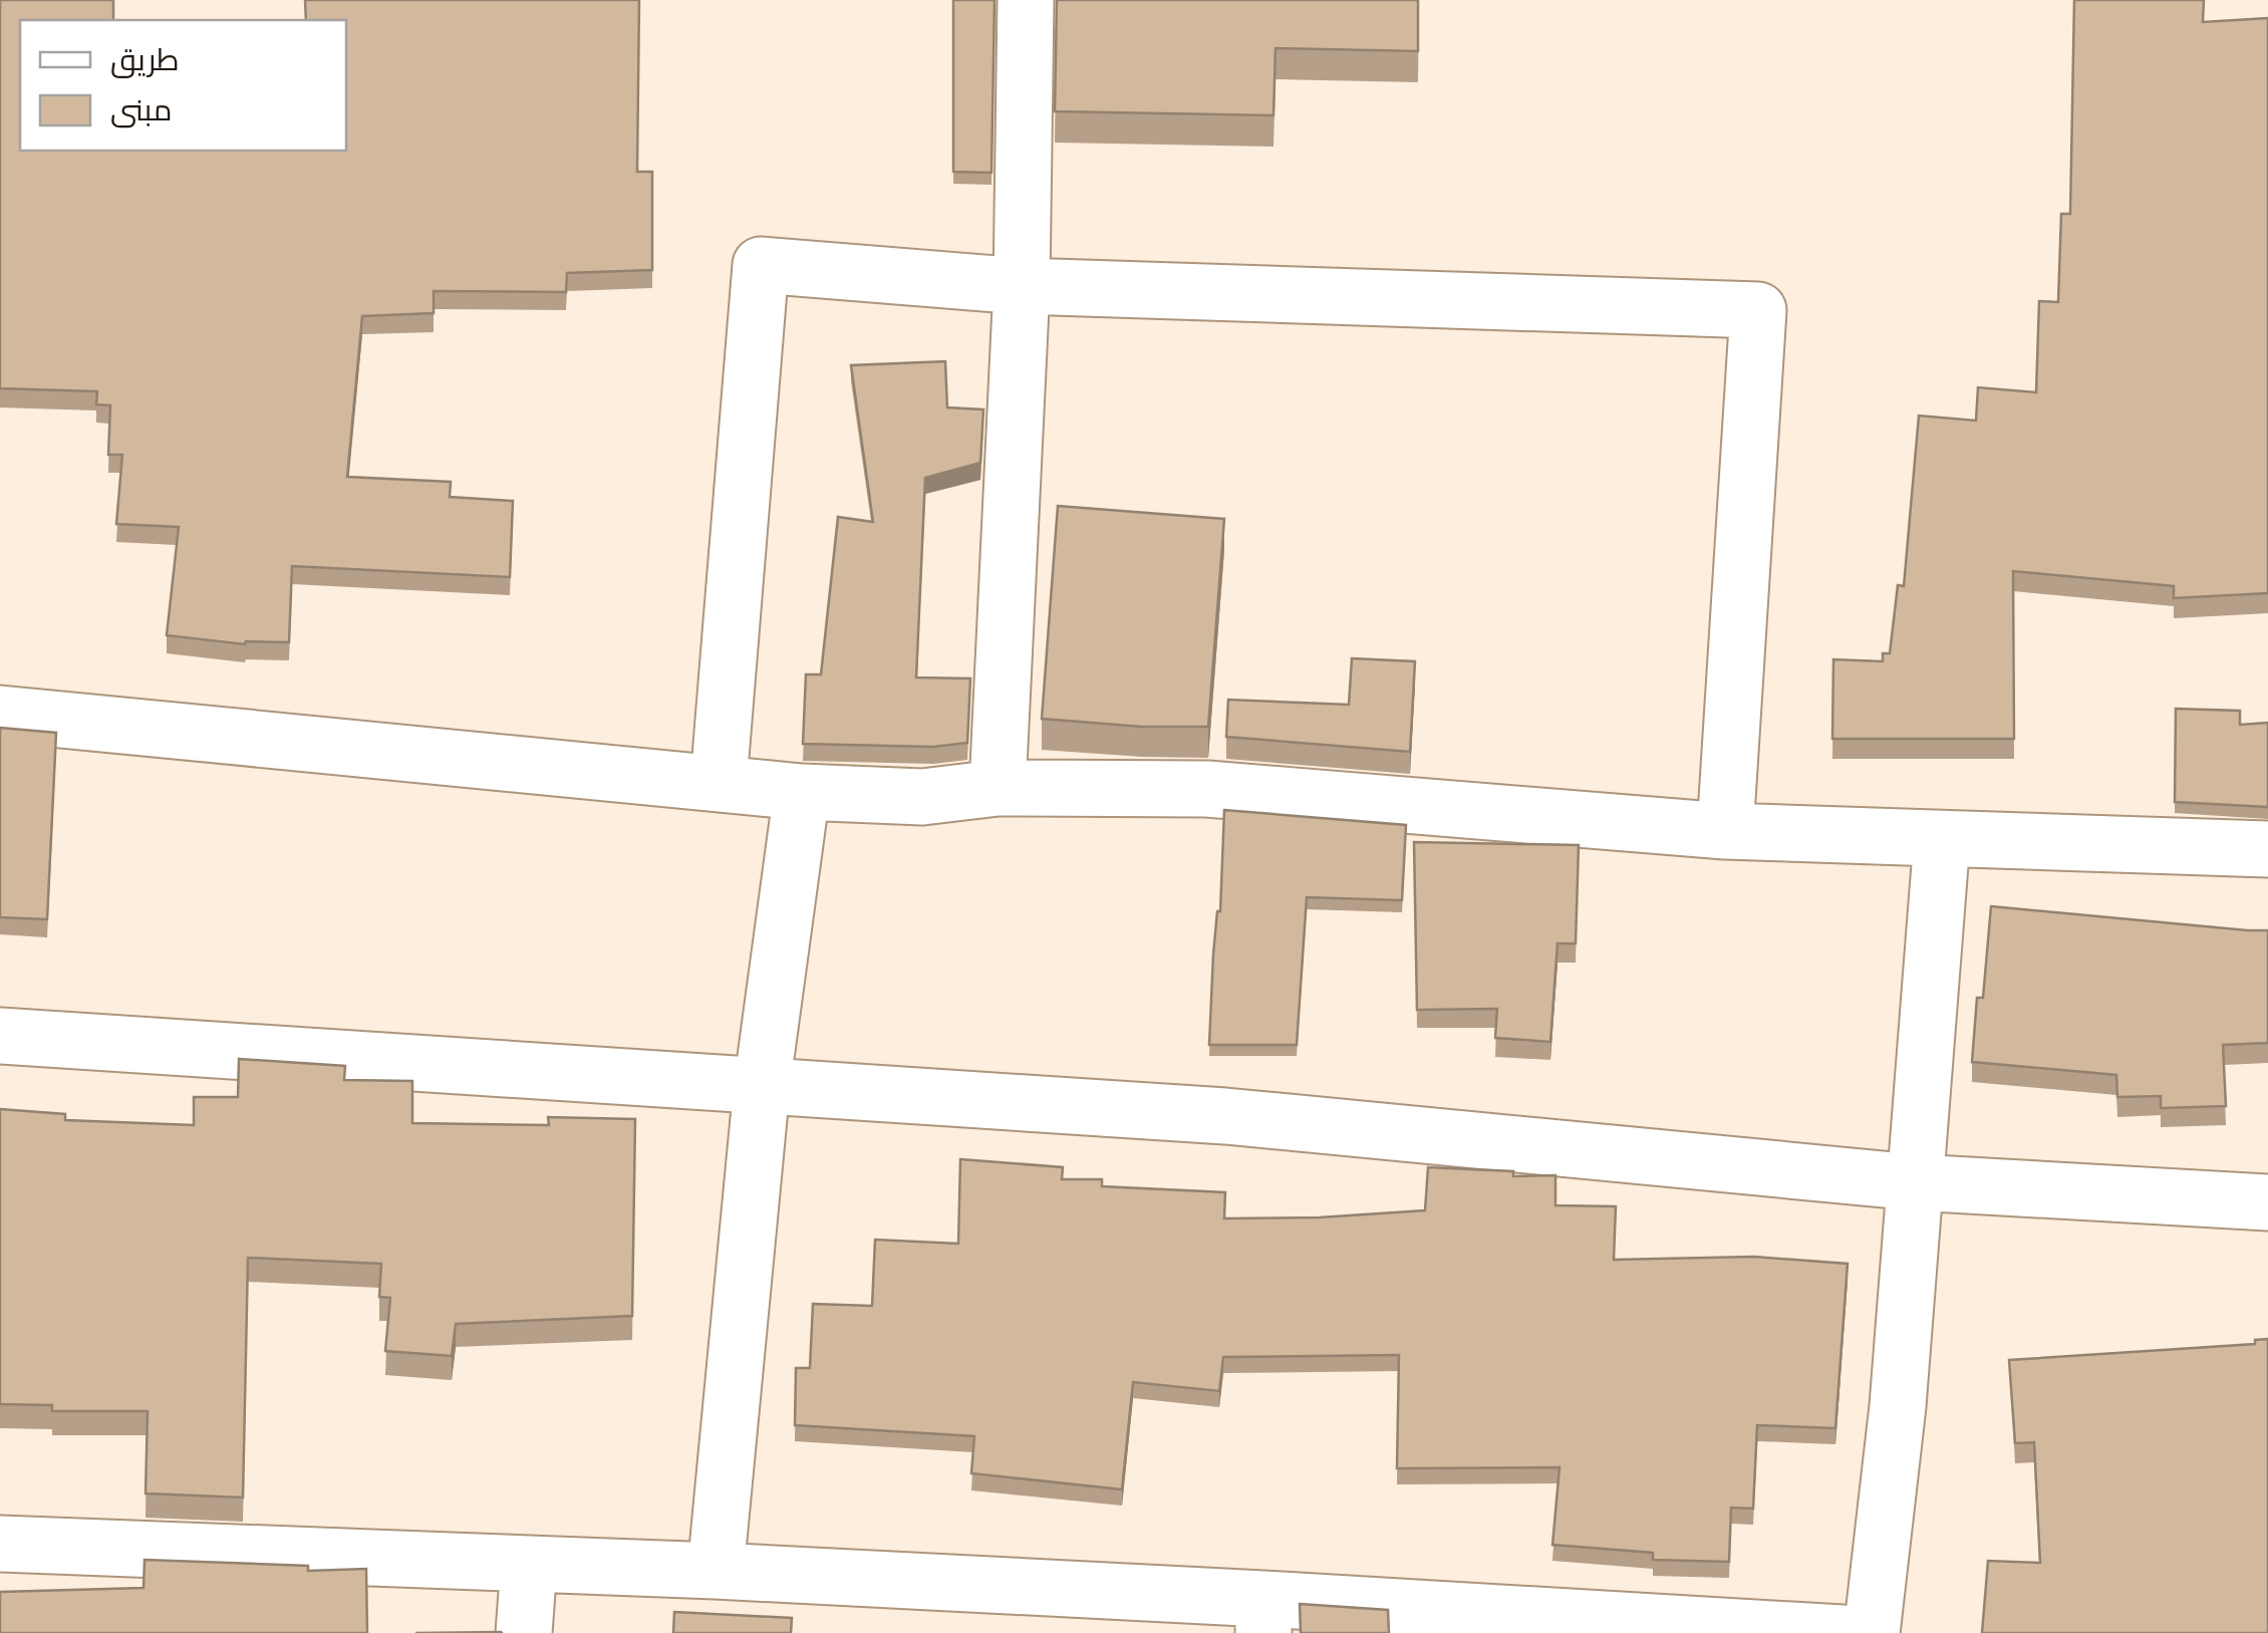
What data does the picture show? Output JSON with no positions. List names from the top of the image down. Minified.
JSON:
{"legend":["طريق","مبنى"]}
